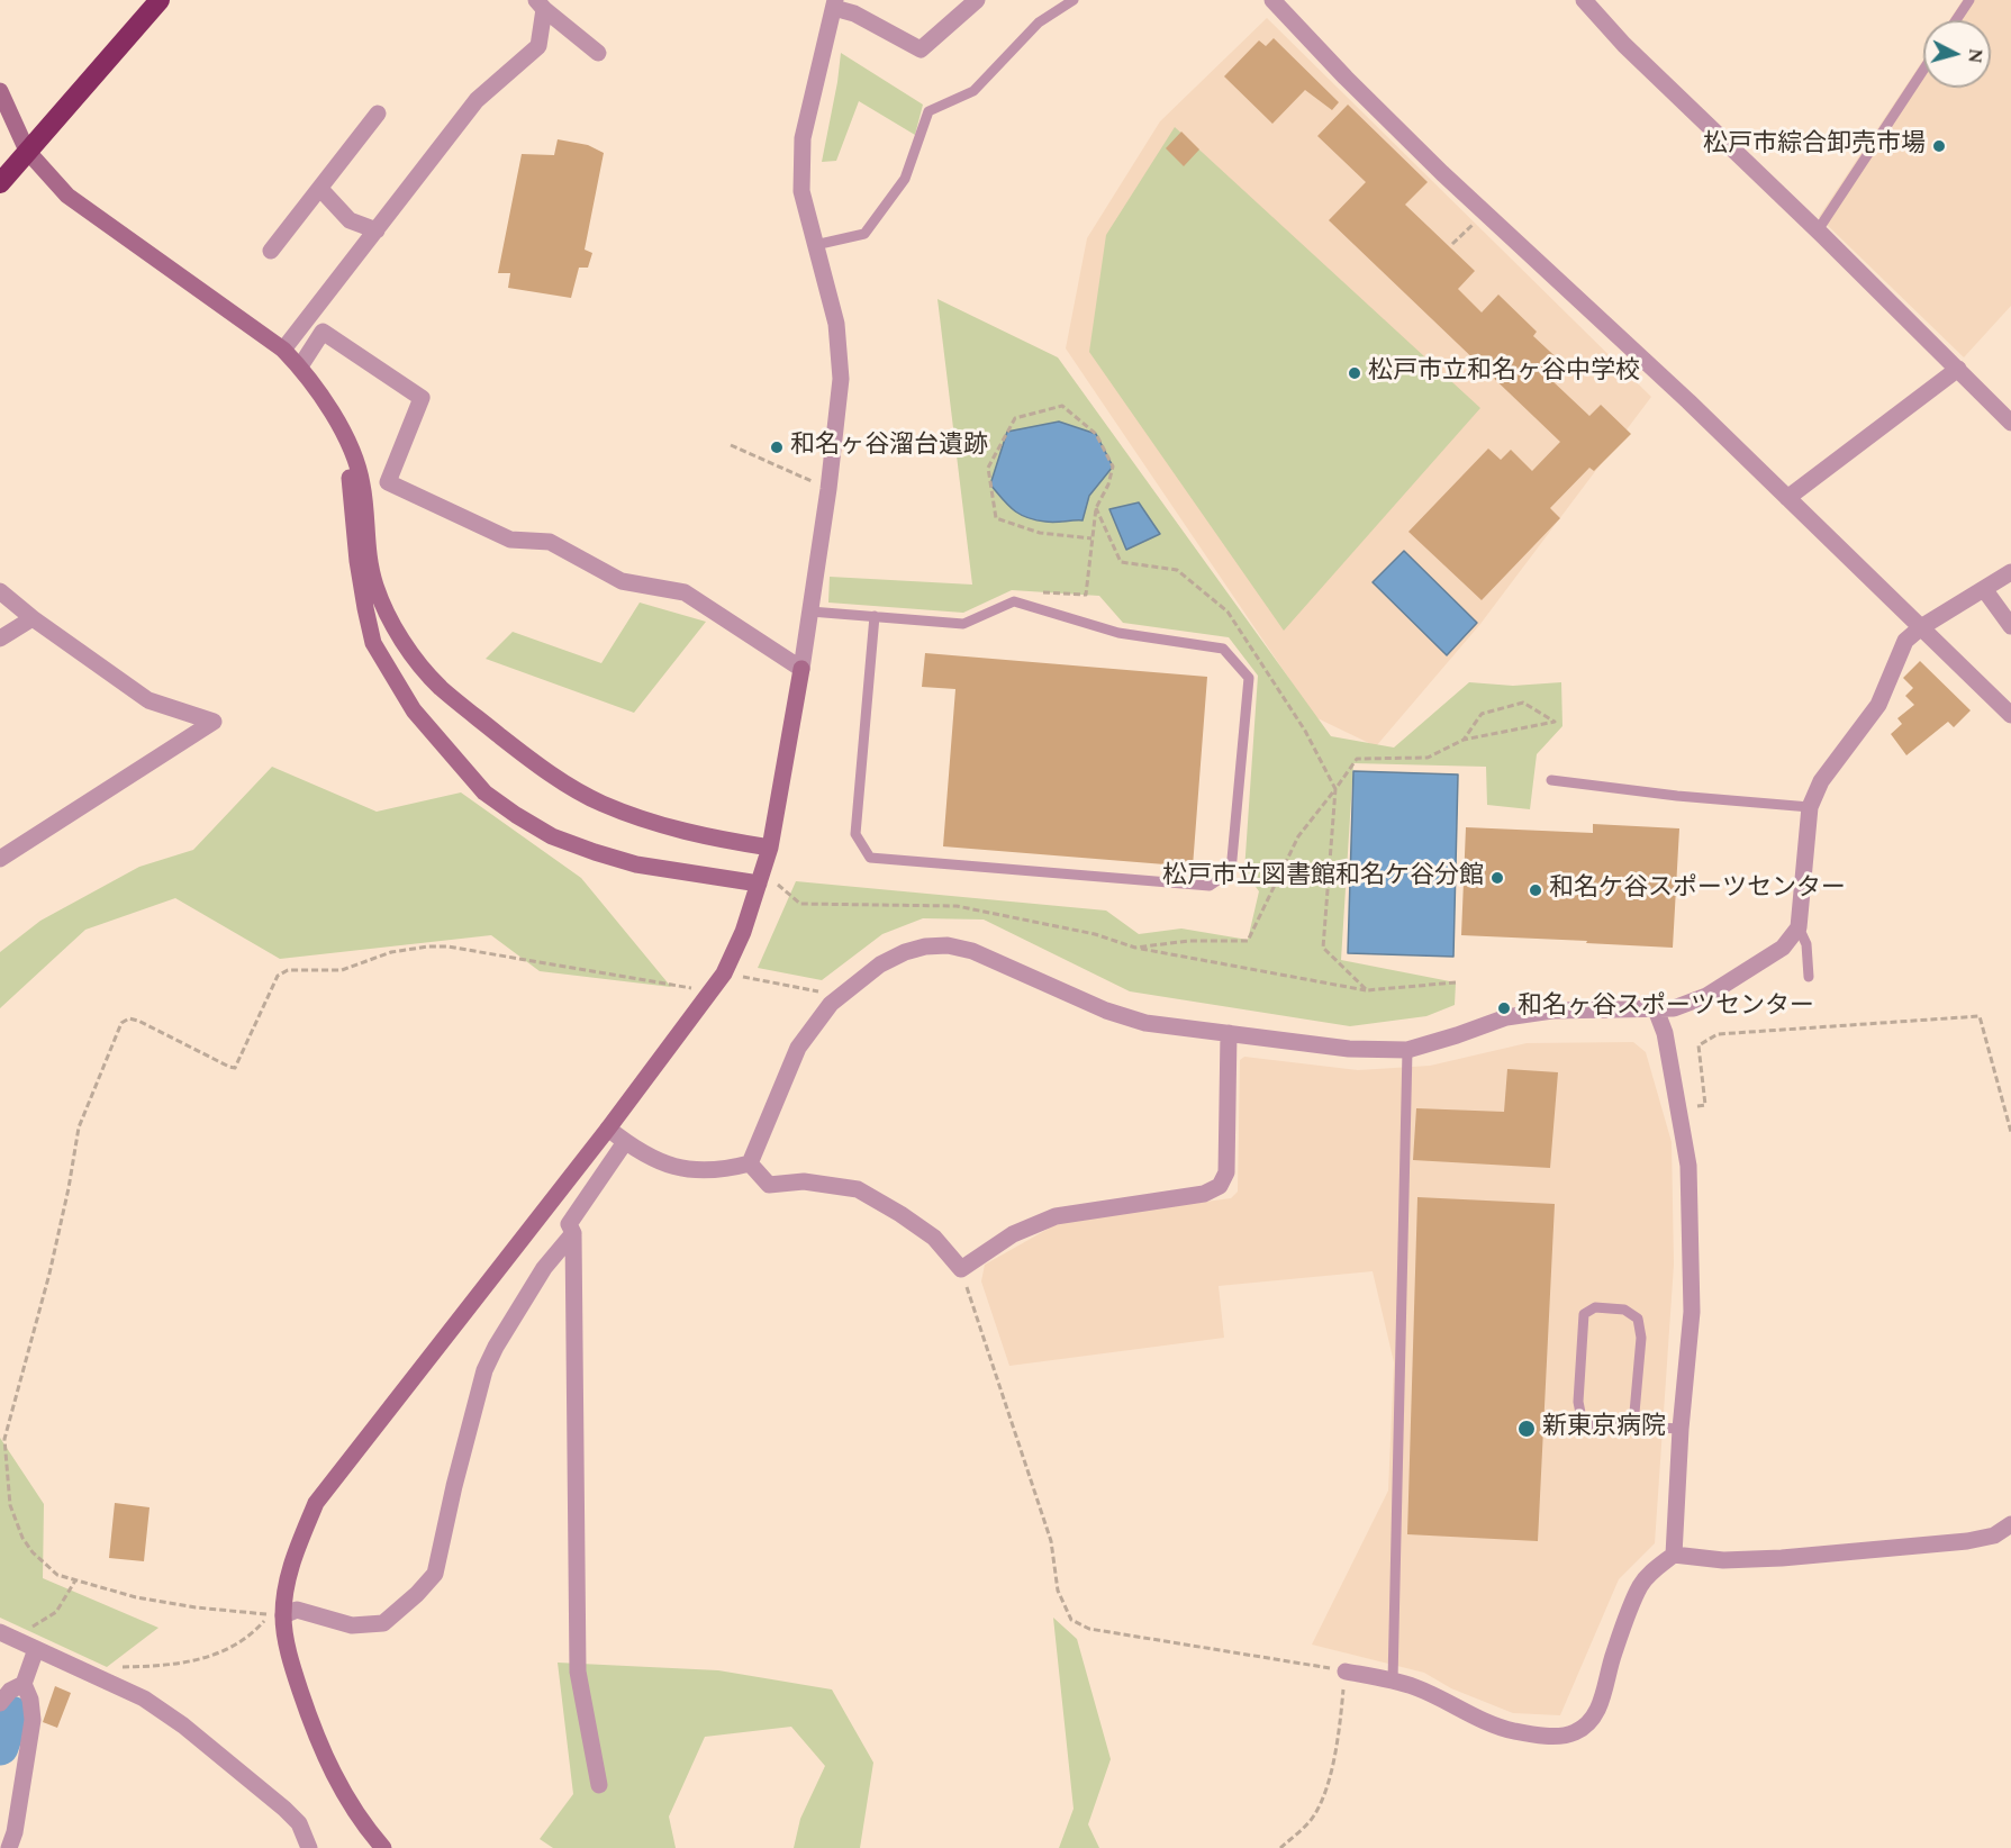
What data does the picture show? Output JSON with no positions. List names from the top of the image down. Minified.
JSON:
{"places":["松戸市綜合卸売市場","松戸市立和名ヶ谷中学校","和名ヶ谷溜台遺跡","松戸市立図書館和名ケ谷分館","和名ケ谷スポーツセンター","和名ヶ谷スポーツセンター","新東京病院"],"north":"right"}
